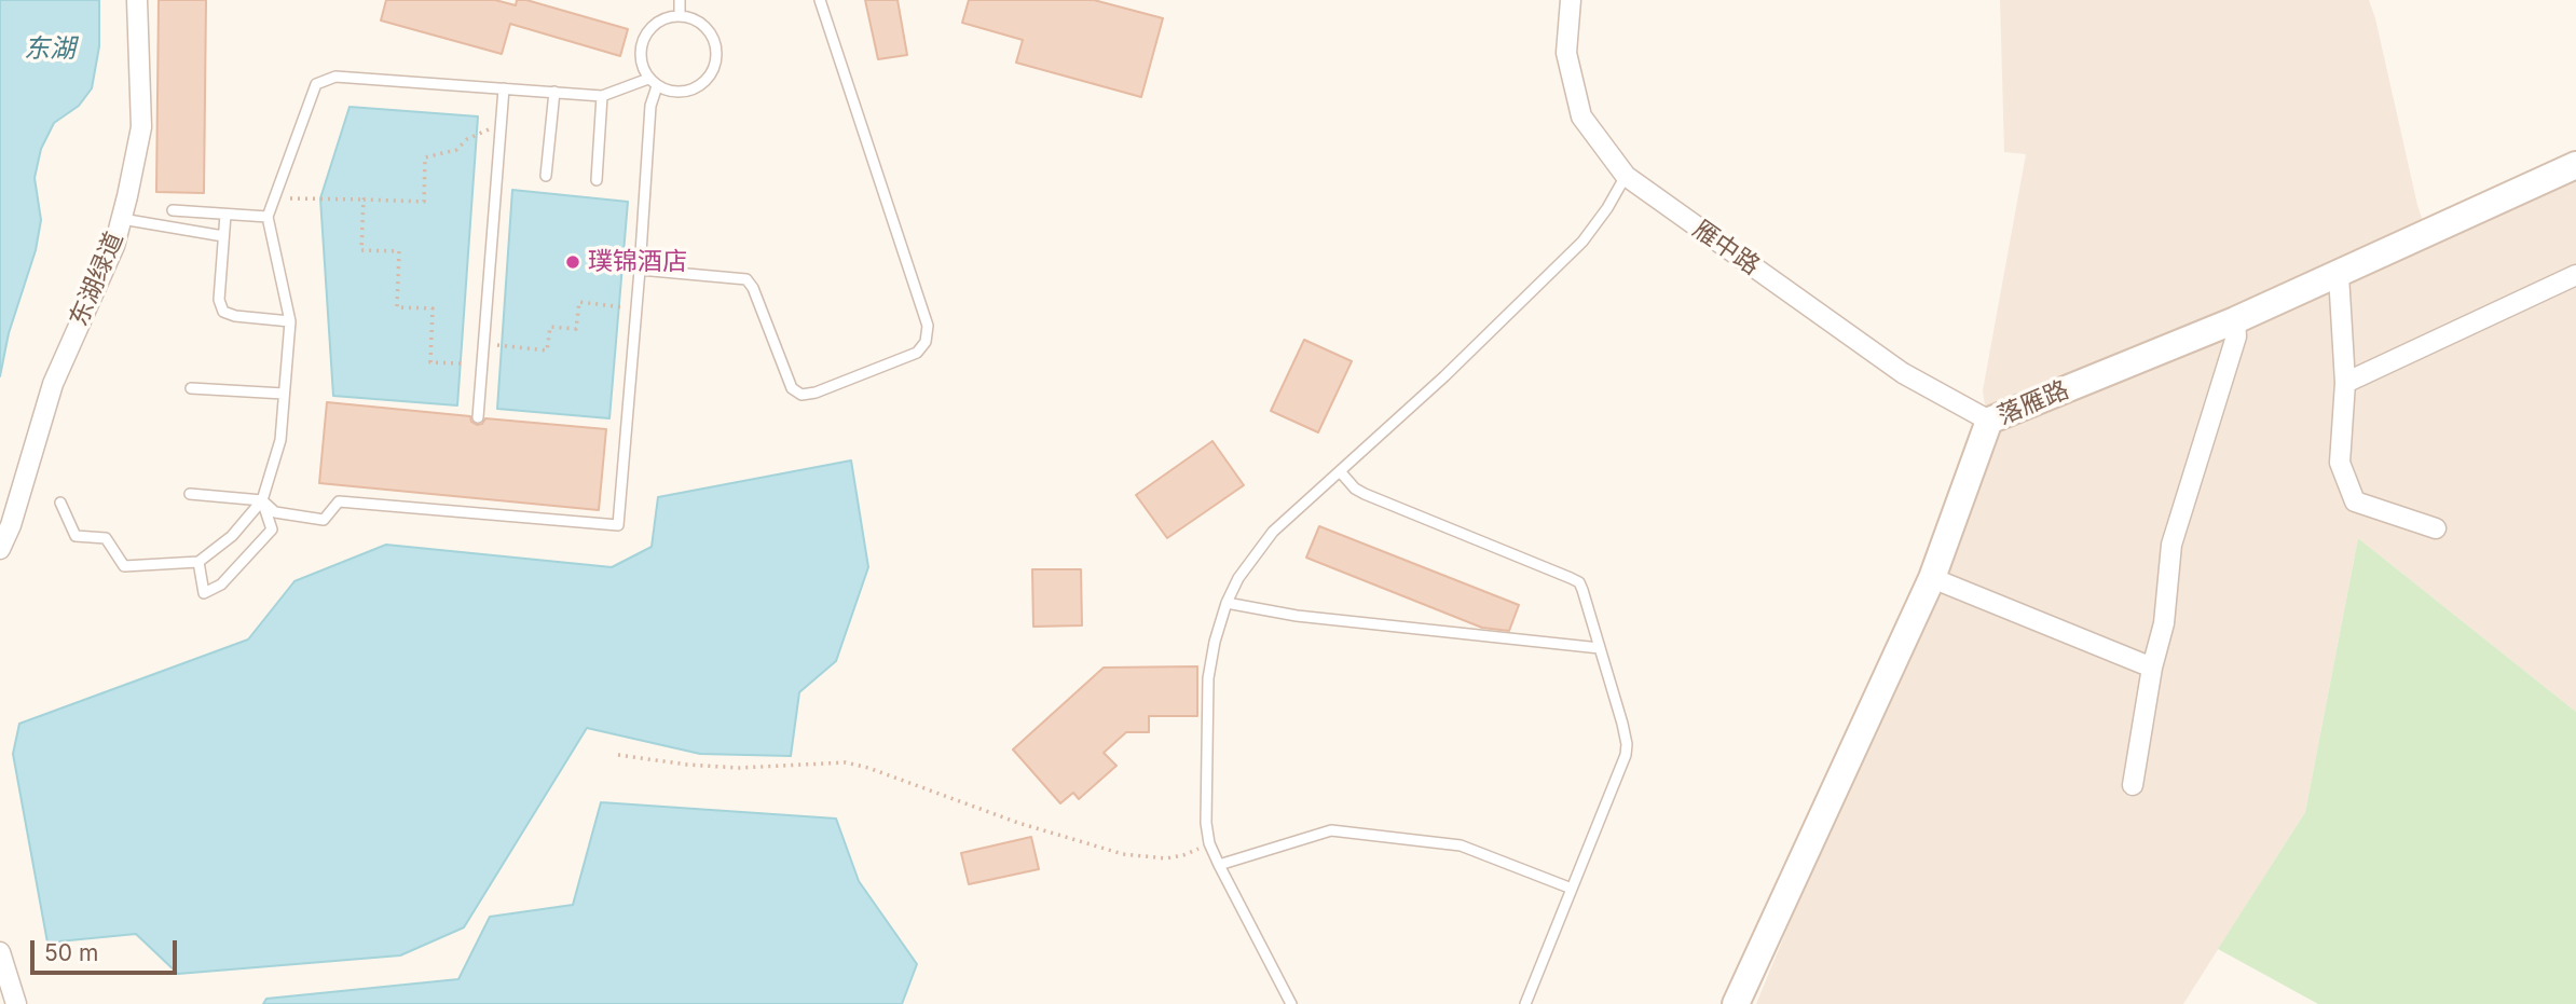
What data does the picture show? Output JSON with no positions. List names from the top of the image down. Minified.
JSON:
{"streets":{"street":["雁中路","东湖绿道","落雁路"]},"crossings":[["雁中路","落雁路"]],"water":["东湖"],"places":["璞锦酒店"],"scale_bar":"50 m"}
